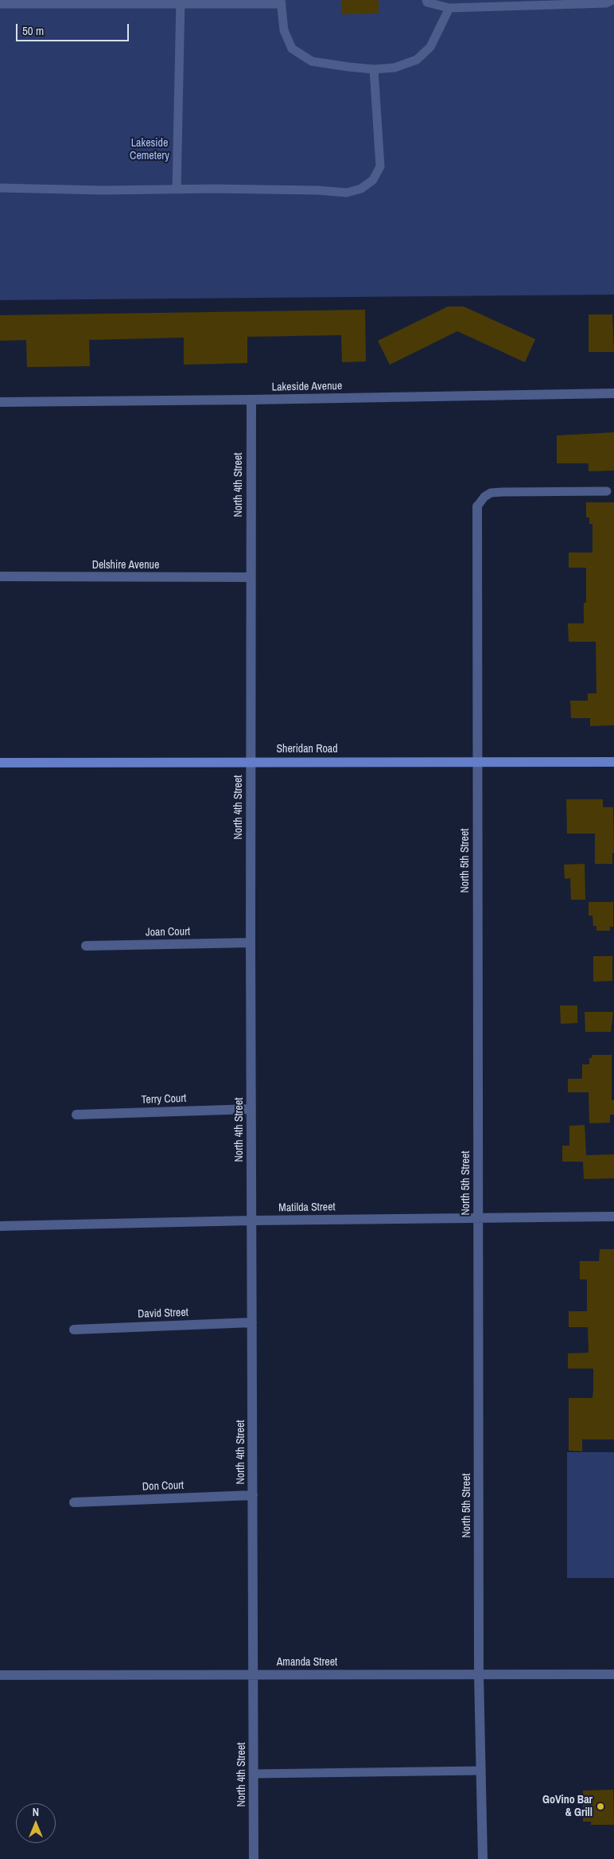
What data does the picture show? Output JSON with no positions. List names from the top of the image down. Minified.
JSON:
{"streets":{"main road":["Sheridan Road"],"street":["Lakeside Avenue","North 4th Street","Delshire Avenue","North 5th Street","Joan Court","Terry Court","Matilda Street","David Street","Don Court","Amanda Street"]},"crossings":[["Lakeside Avenue","North 4th Street"],["North 4th Street","Delshire Avenue"],["North 4th Street","Sheridan Road"],["North 4th Street","Joan Court"],["North 4th Street","Terry Court"],["North 4th Street","Matilda Street"],["North 4th Street","David Street"],["North 4th Street","Don Court"],["North 4th Street","Amanda Street"],["Sheridan Road","North 5th Street"],["North 5th Street","Matilda Street"],["North 5th Street","Amanda Street"]],"parks":["Lakeside Cemetery"],"places":["GoVino Bar & Grill"],"scale_bar":"50 m","north":"top"}
